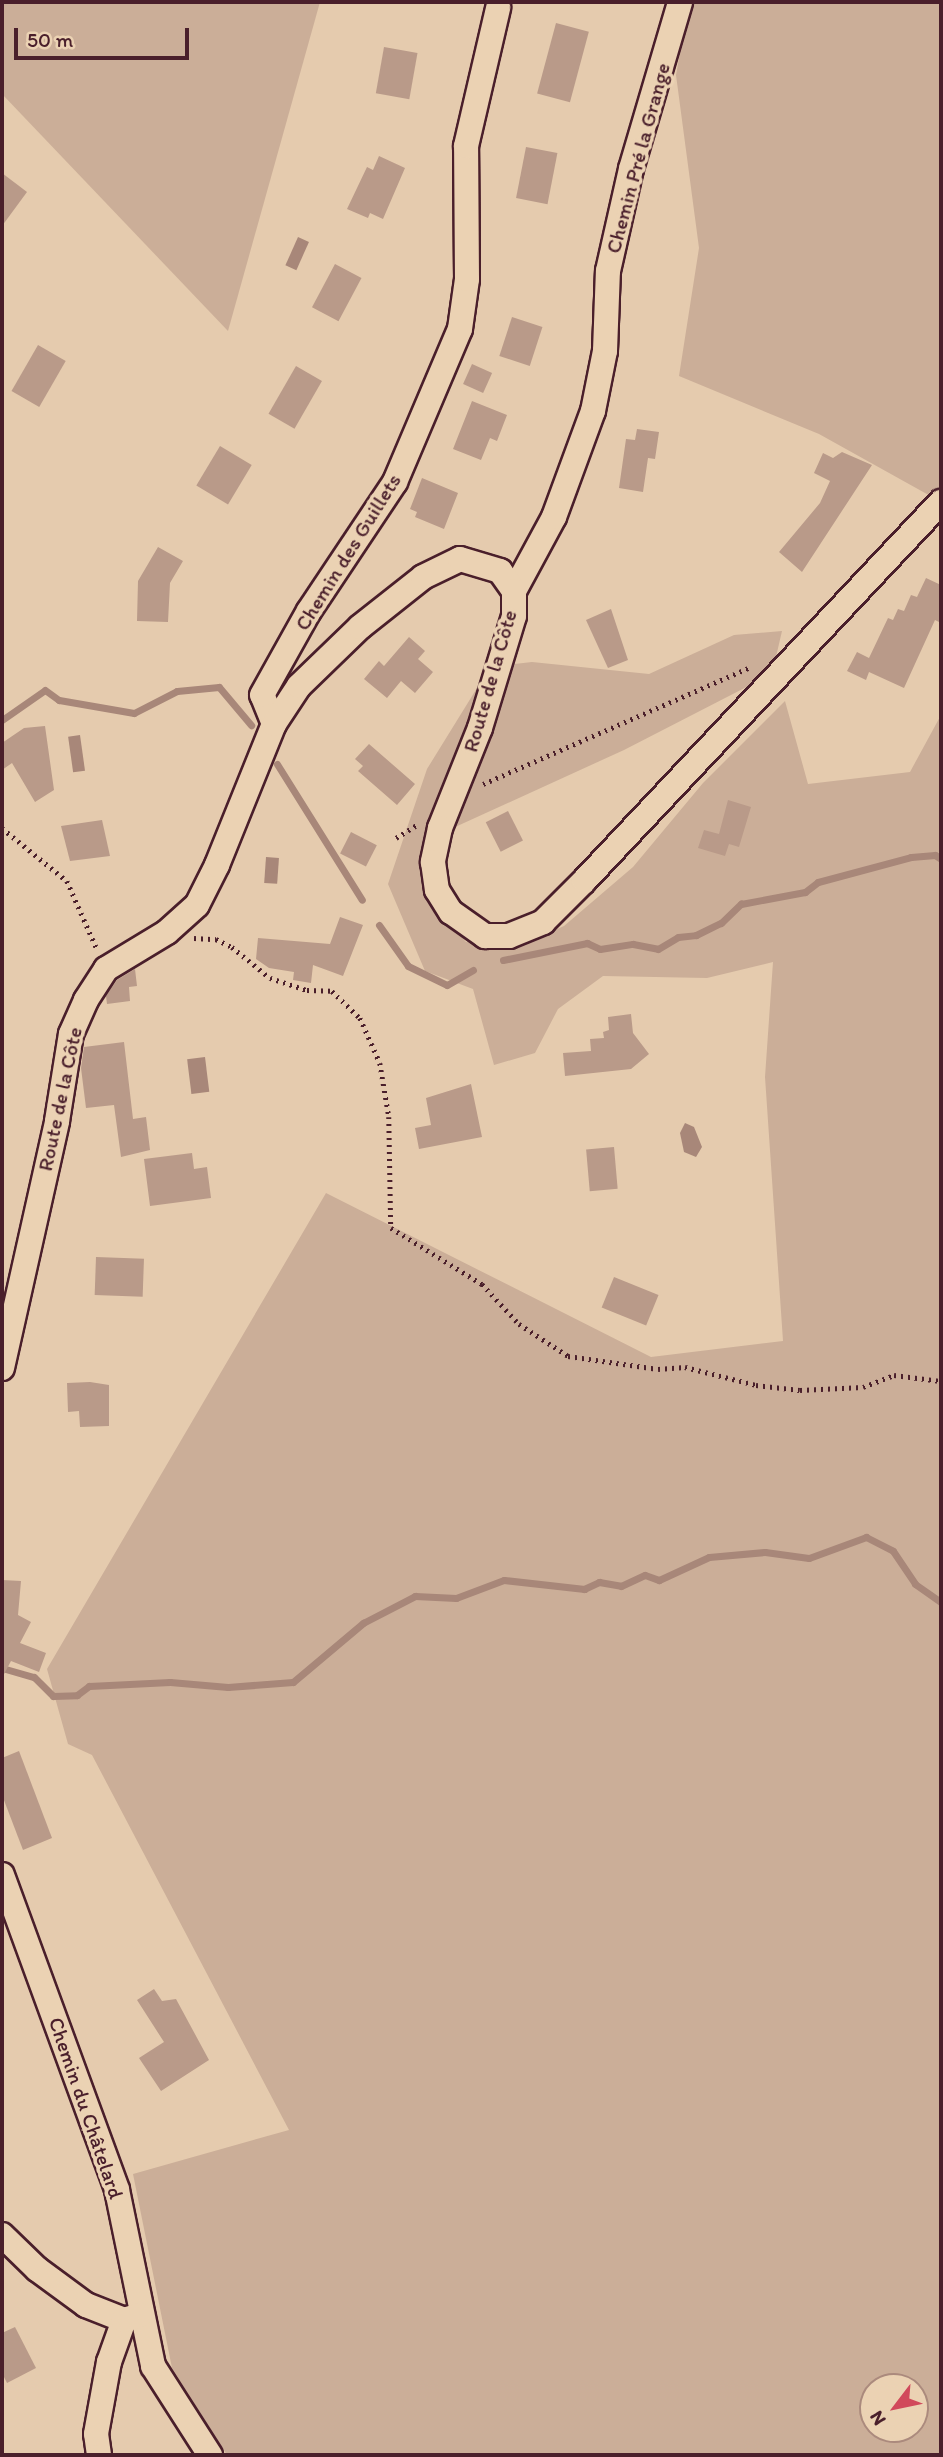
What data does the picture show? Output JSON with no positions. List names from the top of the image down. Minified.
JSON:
{"streets":{"street":["Chemin Pré la Grange","Chemin des Guillets","Route de la Côte","Chemin du Châtelard"]},"crossings":[["Chemin Pré la Grange","Route de la Côte"],["Chemin des Guillets","Route de la Côte"]],"scale_bar":"50 m","north":"bottom left"}
